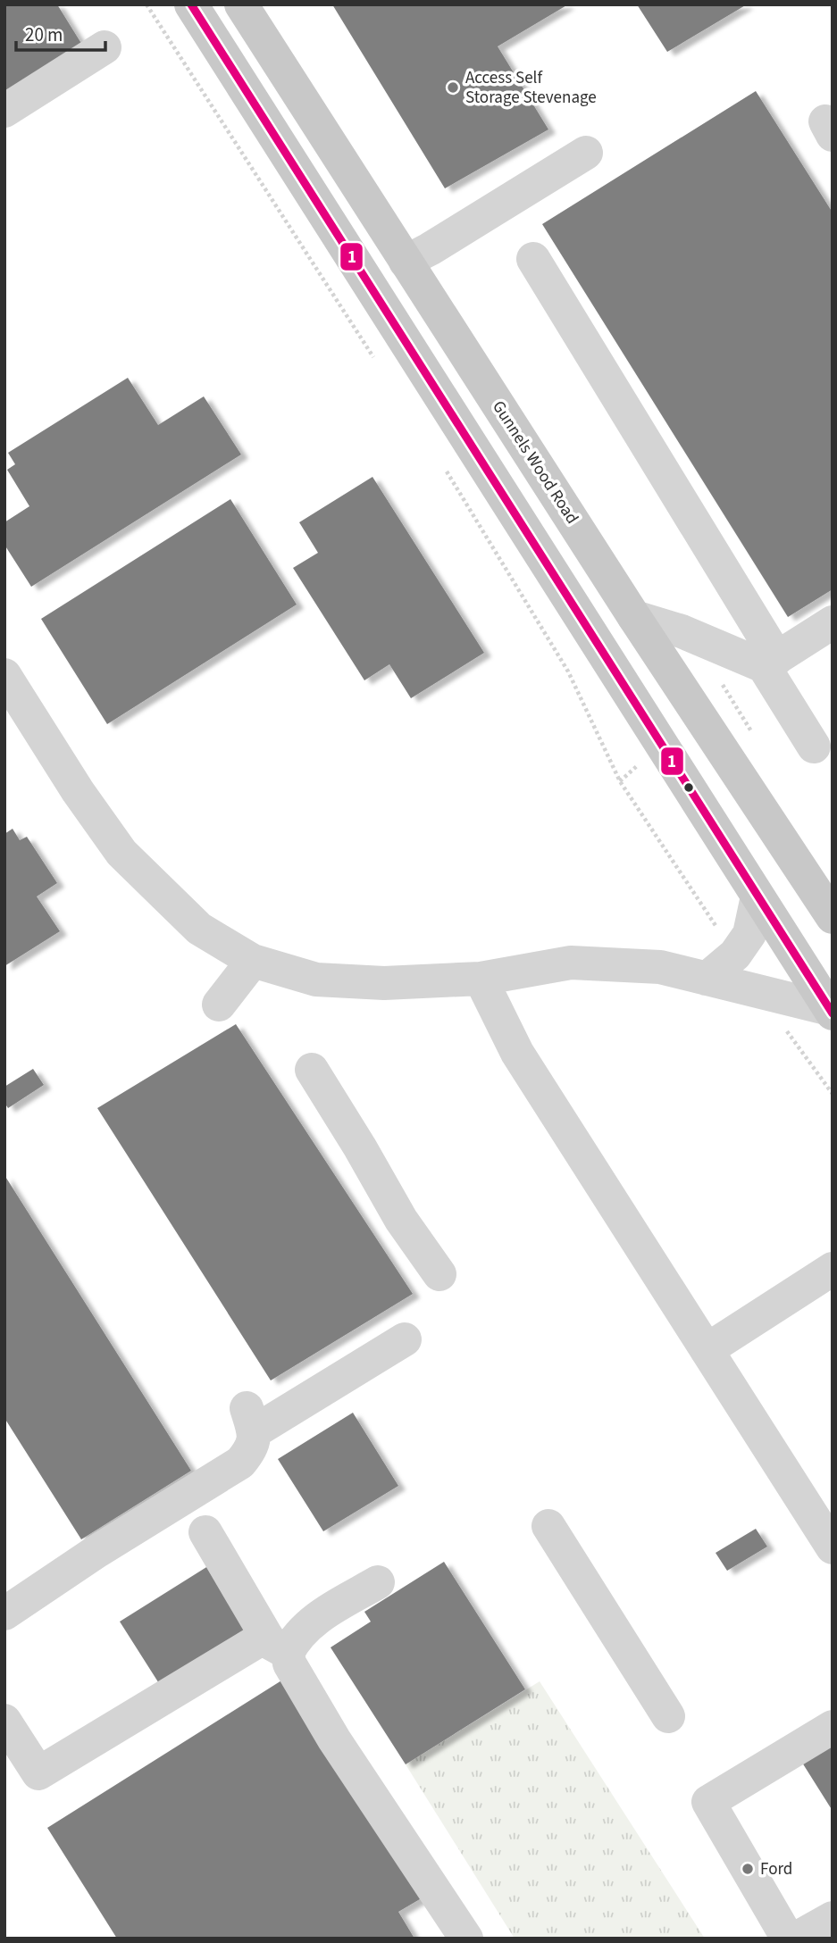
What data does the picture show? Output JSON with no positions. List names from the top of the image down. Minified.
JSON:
{"streets":{"main road":["Gunnels Wood Road"]},"places":["Access Self Storage Stevenage","Ford"],"lines":["transit line 1"],"scale_bar":"20 m"}
